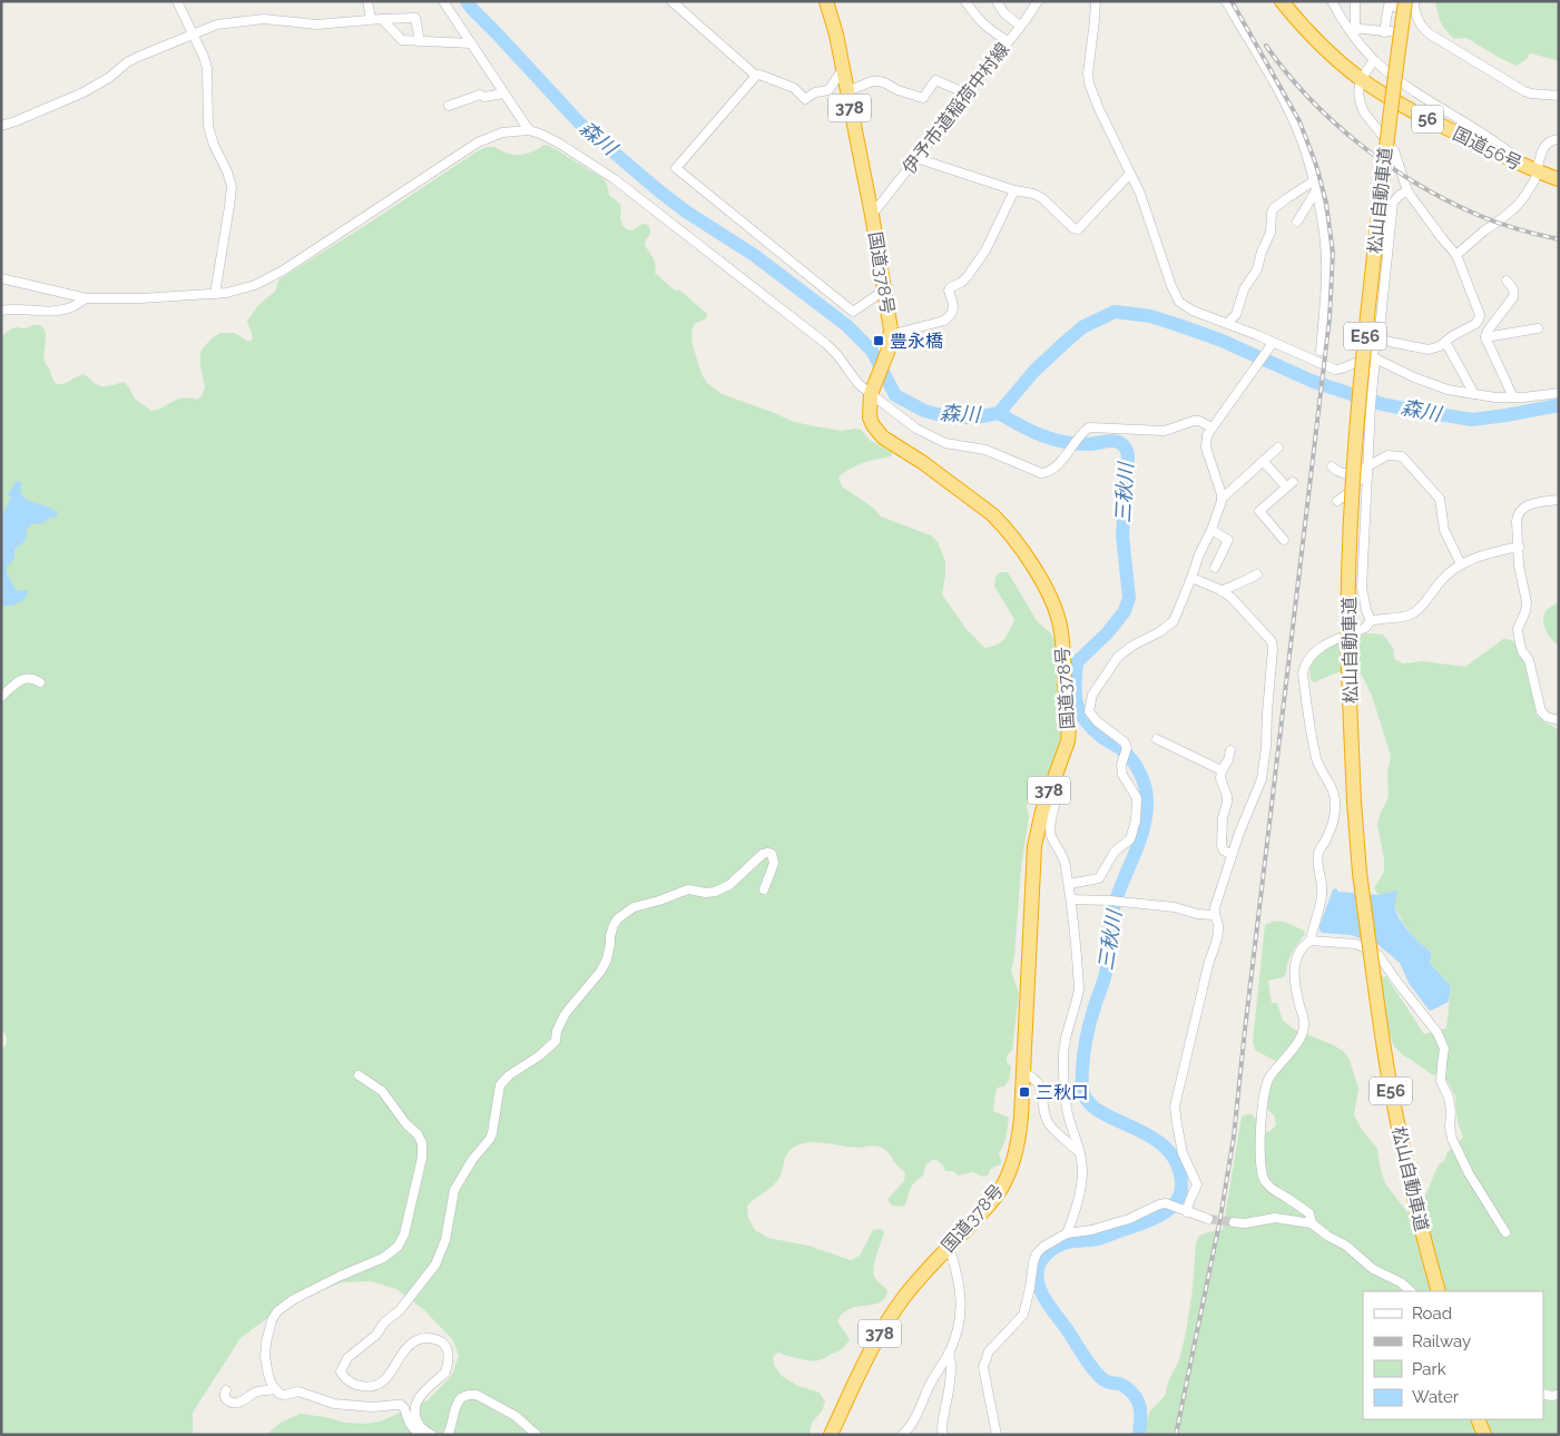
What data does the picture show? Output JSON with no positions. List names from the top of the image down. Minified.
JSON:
{"streets":{"highway":["378","56","国道56号","松山自動車道","国道378号","E56"],"street":["伊予市道稲荷中村線"]},"crossings":[["伊予市道稲荷中村線","国道378号"]],"water":["森川","三秋川"],"places":{"transit":["豊永橋","三秋口"]},"legend":["Road","Railway","Park","Water"]}
